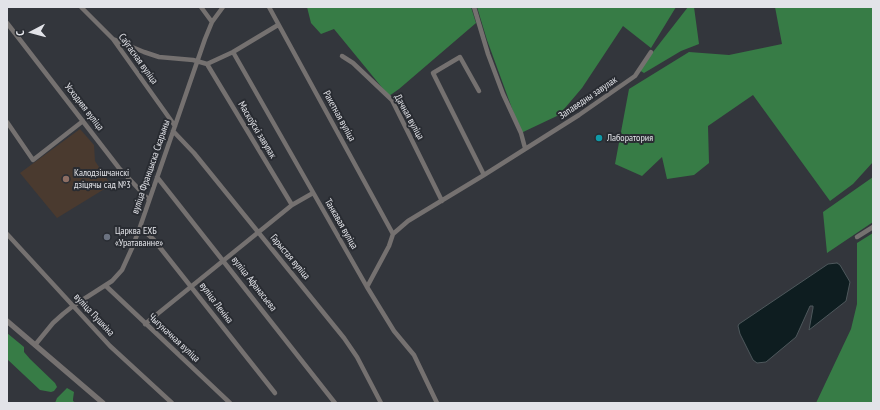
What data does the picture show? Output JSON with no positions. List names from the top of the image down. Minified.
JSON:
{"streets":{"street":["Саўгасная вуліца","Запаведны завулак","Усходняя вуліца","Ракетная вуліца","Дачная вуліца","Маскоўскі завулак","вуліца Францыска Скарыны","Танкавая вуліца","Гарыстая вуліца","вуліца Афанасьева","вуліца Леніна","вуліца Пушкіна","Чыгуначная вуліца"]},"crossings":[["Саўгасная вуліца","вуліца Францыска Скарыны"],["Усходняя вуліца","вуліца Францыска Скарыны"],["вуліца Францыска Скарыны","Гарыстая вуліца"],["вуліца Францыска Скарыны","вуліца Афанасьева"],["вуліца Францыска Скарыны","вуліца Леніна"],["вуліца Францыска Скарыны","вуліца Пушкіна"],["вуліца Францыска Скарыны","Чыгуначная вуліца"]],"places":["Лаборатория","Калодзішчанскі дзіцячы сад №3","Царква ЕХБ «Уратаванне»"],"north":"left"}
